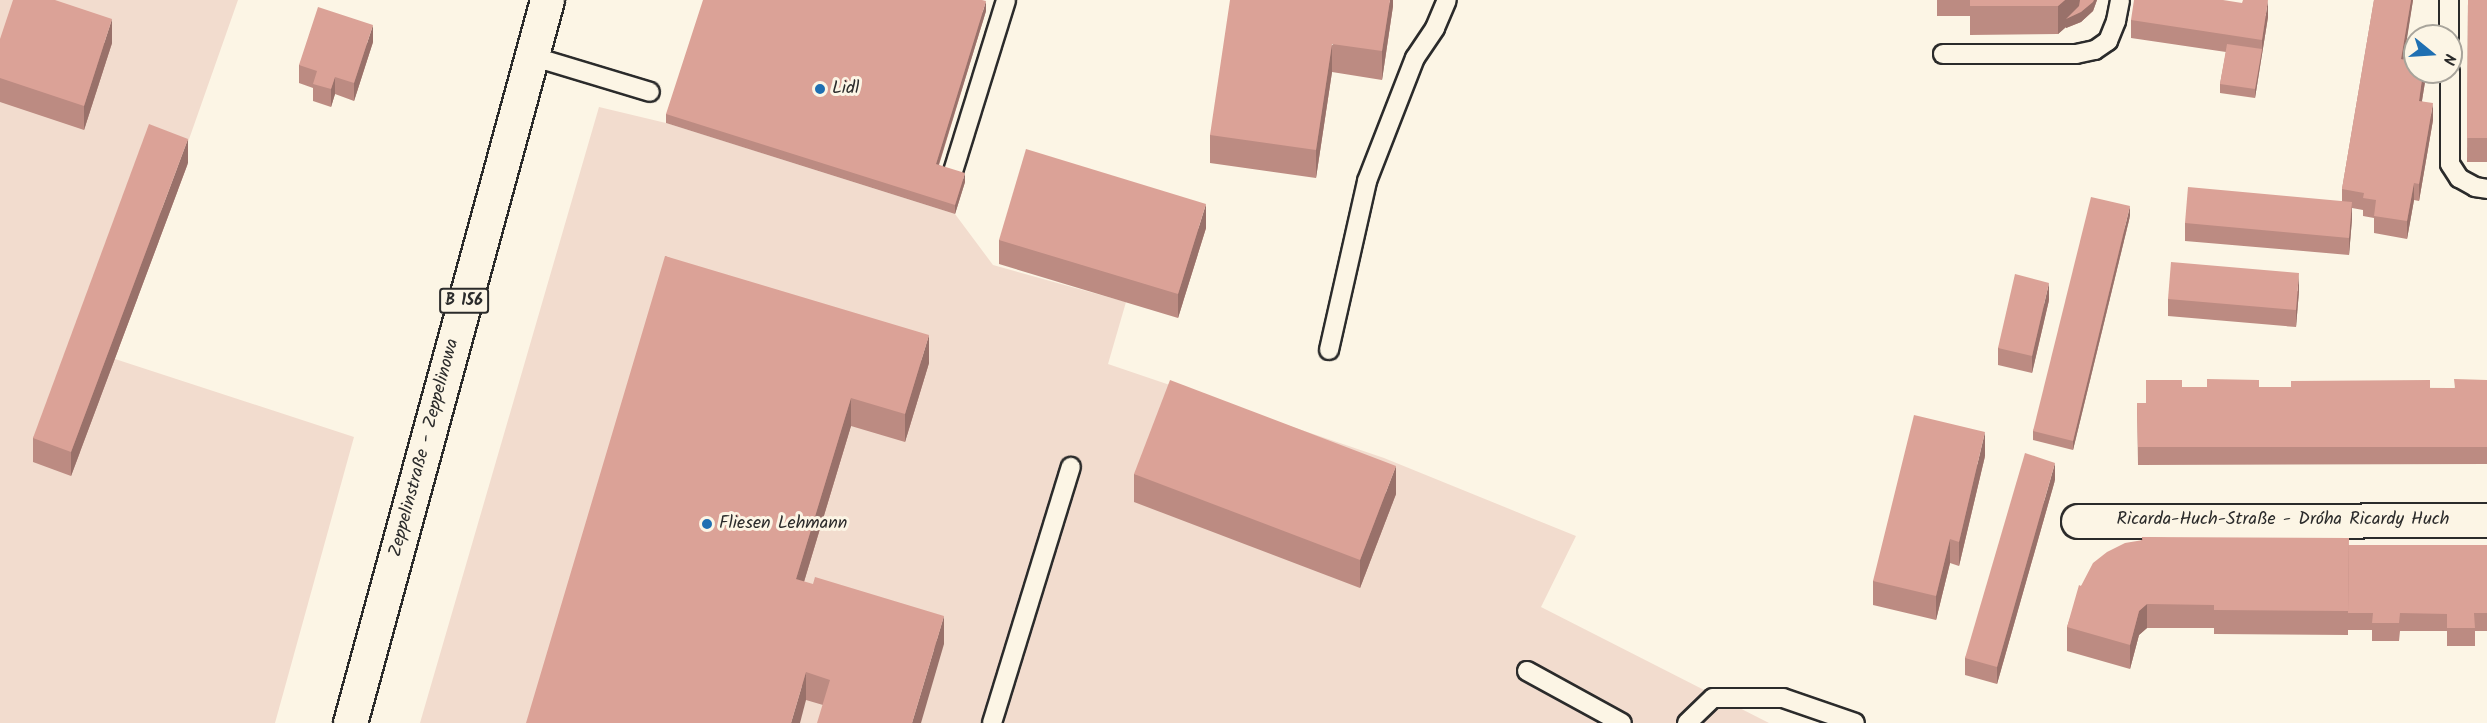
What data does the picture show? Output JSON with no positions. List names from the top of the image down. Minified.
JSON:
{"streets":{"main road":["B 156","Zeppelinstraße - Zeppelinowa","Ricarda-Huch-Straße - Dróha Ricardy Huch"]},"places":["Lidl","Fliesen Lehmann"],"north":"right"}
